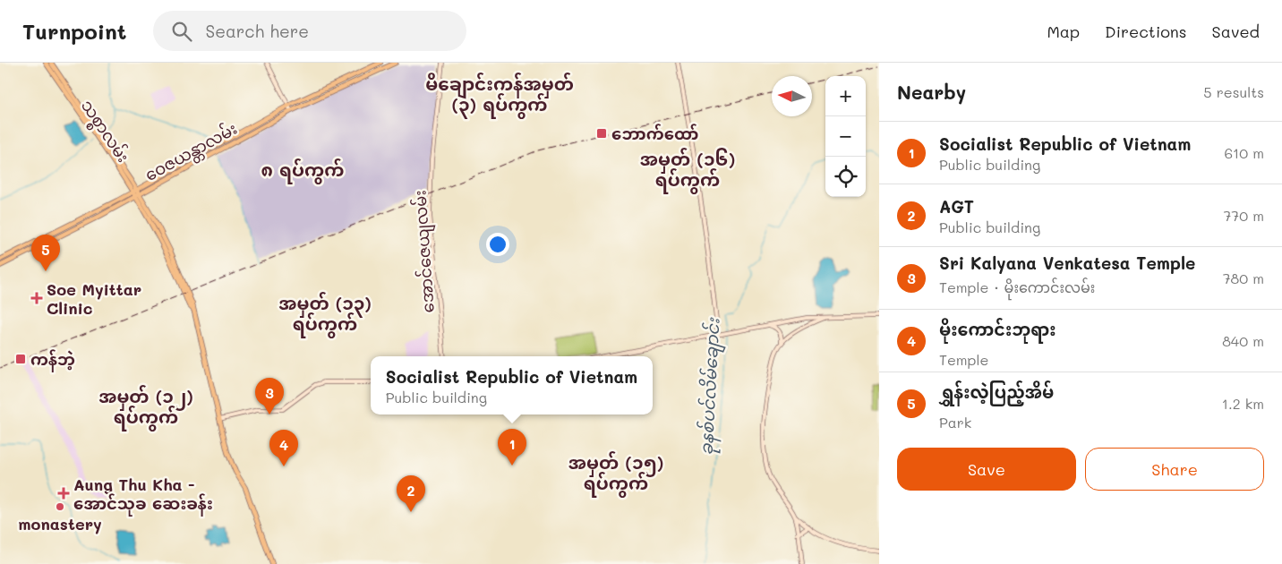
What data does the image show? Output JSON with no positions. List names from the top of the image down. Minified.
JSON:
{"streets":{"main road":["သစ္စာလမ်း","ဝေဇယန္တာလမ်း","အောင်ဇေယျလမ်း"]},"crossings":[["သစ္စာလမ်း","ဝေဇယန္တာလမ်း"]],"districts":["မိချောင်းကန်အမှတ် (၃) ရပ်ကွက်","အမှတ် (၁၆) ရပ်ကွက်","၈ ရပ်ကွက်","အမှတ် (၁၃) ရပ်ကွက်","အမှတ် (၁၂) ရပ်ကွက်","အမှတ် (၁၅) ရပ်ကွက်"],"water":["ခုနစ်ပင်လိမ်ချောင်း"],"places":{"transit":["ဘောက်ထော်","ကန်ဘဲ့"],"health":["Soe Myittar Clinic","Aung Thu Kha - အောင်သုခ ဆေးခန်း"],"other":["monastery"]},"north":"left","page":{"header":"Turnpoint","search":"Search here","nav":["Map","Directions","Saved"],"heading":["Nearby","5 results"],"map_buttons":["+","−"],"list":[{"mark":"1","name":"Socialist Republic of Vietnam","note":"Public building","value":"610 m"},{"mark":"2","name":"AGT","note":"Public building","value":"770 m"},{"mark":"3","name":"Sri Kalyana Venkatesa Temple","note":"Temple · မိုးကောင်းလမ်း","value":"780 m"},{"mark":"4","name":"မိုးကောင်းဘုရား","note":"Temple","value":"840 m"},{"mark":"5","name":"ရွှန်းလဲ့ပြည့်အိမ်","note":"Park","value":"1.2 km"}],"pins":["5","3","1","4","2"],"popup":["Socialist Republic of Vietnam","Public building"],"buttons":["Save","Share"]}}
